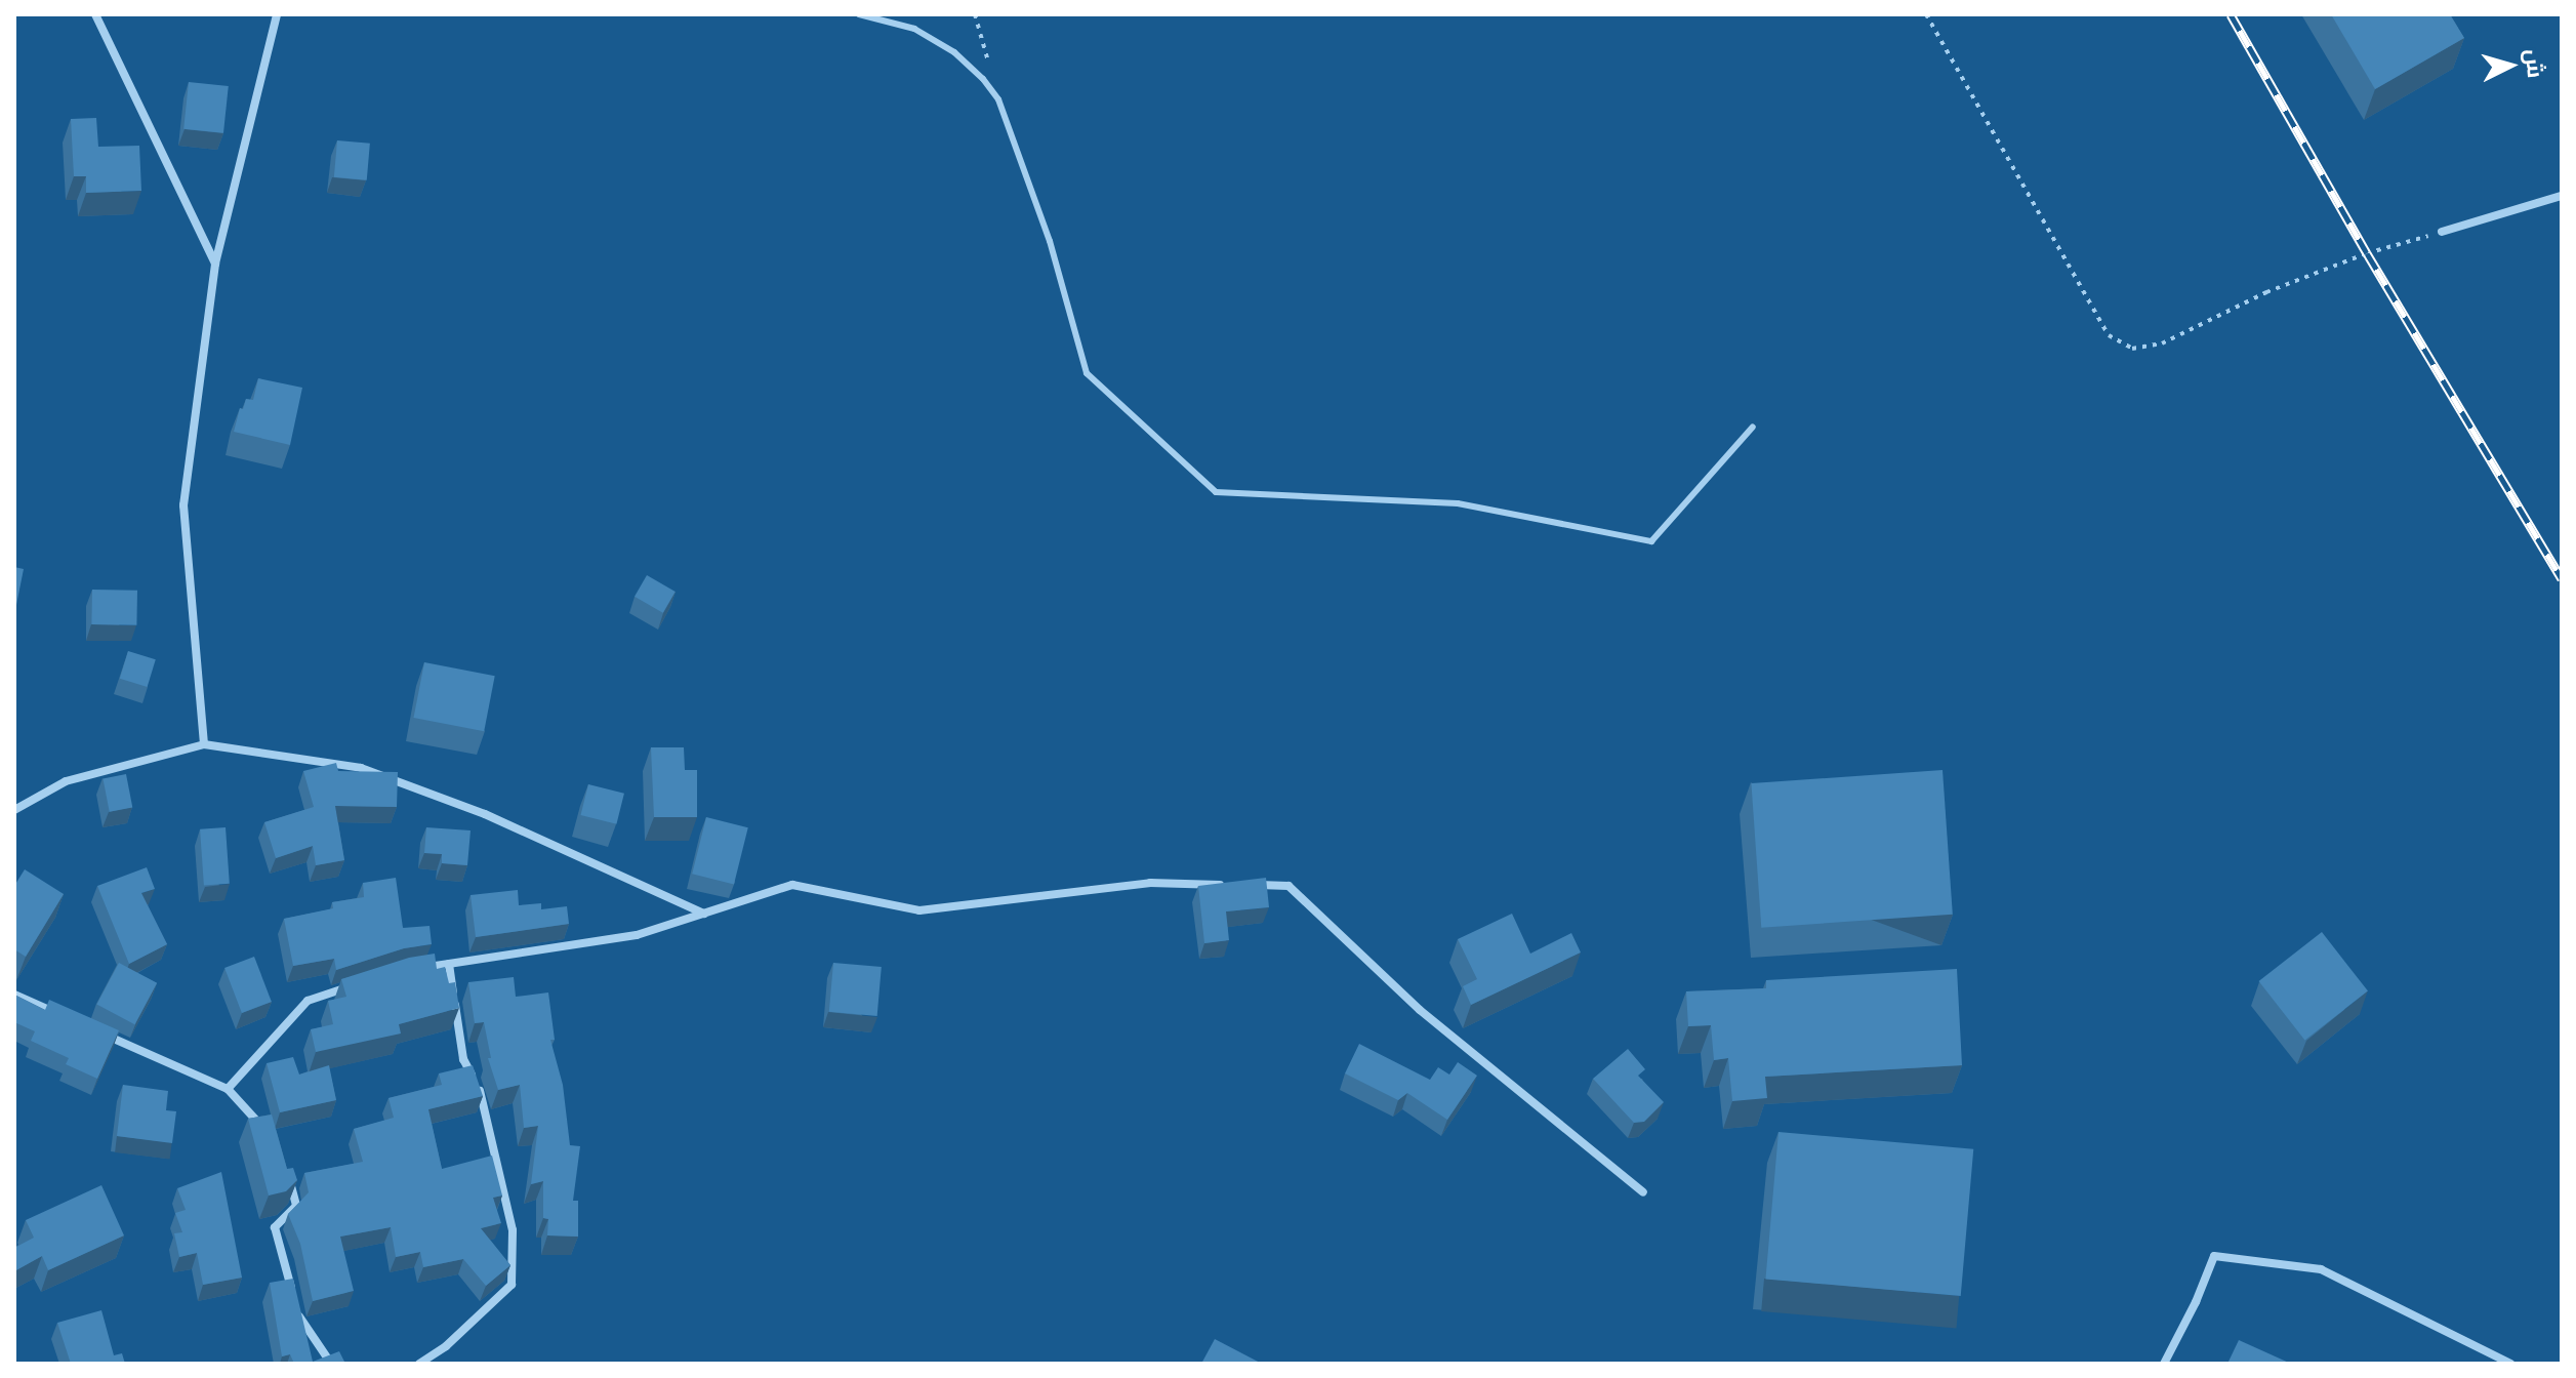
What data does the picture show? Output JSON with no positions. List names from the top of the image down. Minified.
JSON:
{"north":"right"}
